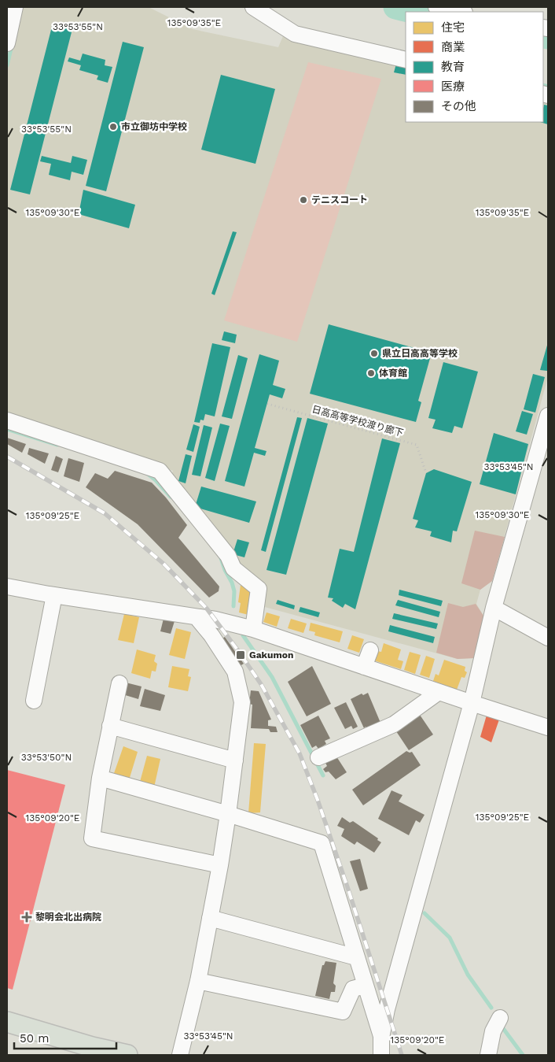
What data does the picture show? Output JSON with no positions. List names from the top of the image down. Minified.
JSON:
{"streets":{"path":["日高高等学校渡り廊下"]},"places":{"other":["市立御坊中学校","テニスコート","県立日高高等学校","体育館"],"transit":["Gakumon"],"health":["黎明会北出病院"]},"legend":["住宅","商業","教育","医療","その他"],"scale_bar":"50 m","coordinates":["135°09'35\"E","33°53'55\"N","135°09'30\"E","33°53'45\"N","135°09'25\"E","33°53'50\"N","135°09'20\"E"]}
